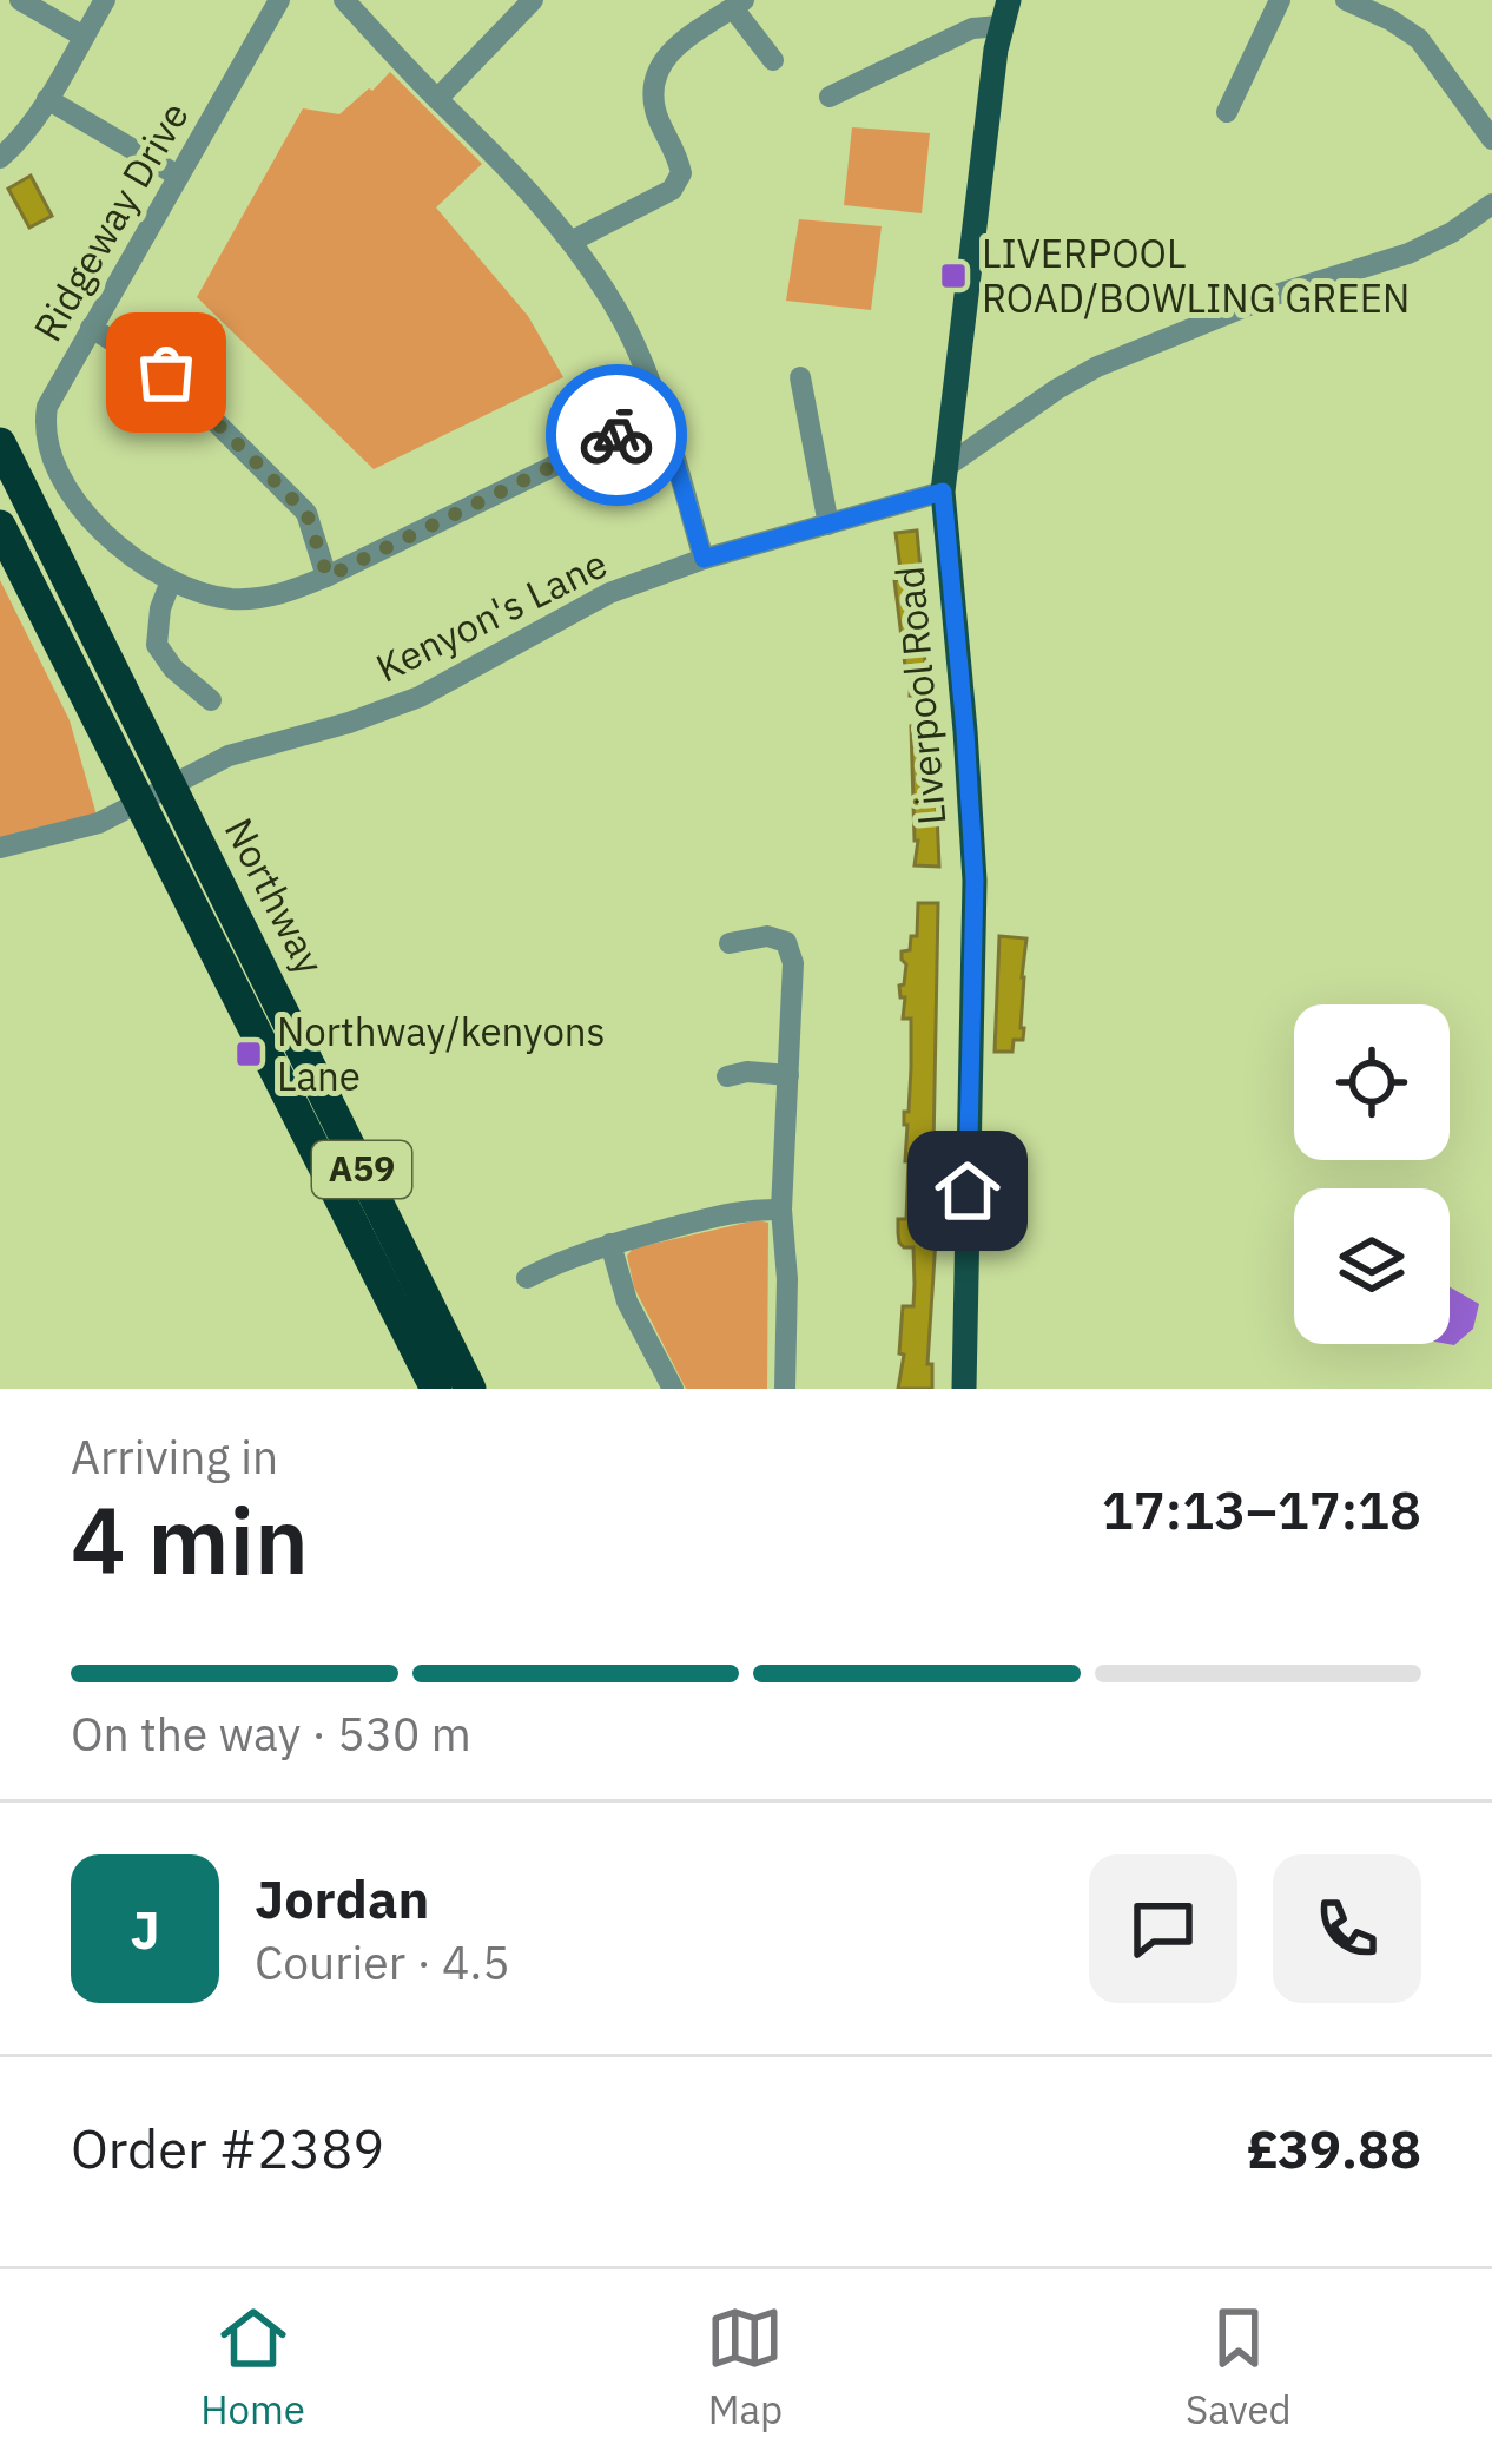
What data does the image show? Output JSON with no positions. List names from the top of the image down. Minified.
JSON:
{"streets":{"highway":["Northway","A59"],"main road":["Liverpool Road"],"street":["Ridgeway Drive","Kenyon's Lane"]},"crossings":[["Kenyon's Lane","Liverpool Road"],["Kenyon's Lane","Northway"]],"places":{"transit":["LIVERPOOL ROAD/BOWLING GREEN","Northway/kenyons Lane"]},"page":{"heading":["4 min","Arriving in","17:13–17:18"],"panel":["Jordan","Courier · 4.5","Order #2389","£39.88"],"bar":"On the way · 530 m","round":"J","tabs":["Home","Map","Saved"]}}
